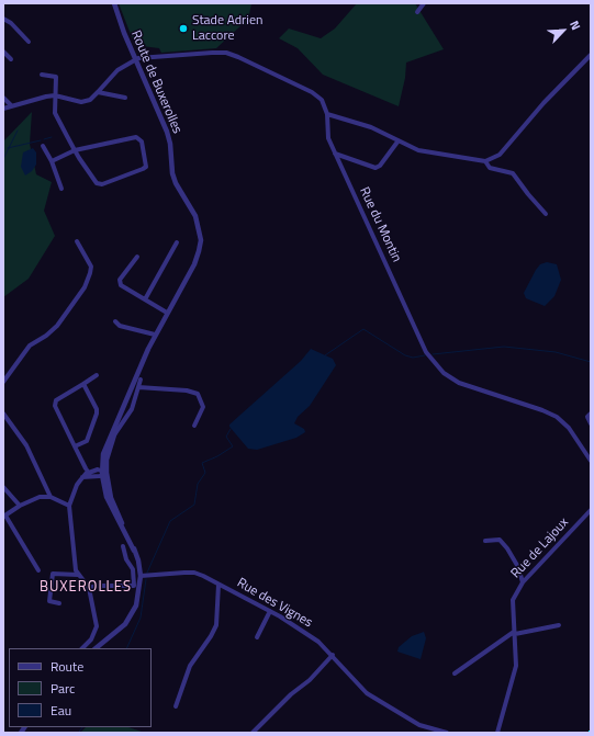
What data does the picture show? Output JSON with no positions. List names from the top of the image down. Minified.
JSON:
{"streets":{"street":["Route de Buxerolles","Rue du Montin","Rue de Lajoux","Rue des Vignes"]},"crossings":[["Route de Buxerolles","Rue du Montin"]],"districts":["BUXEROLLES"],"places":["Stade Adrien Laccore"],"legend":["Route","Parc","Eau"],"north":"top right"}
